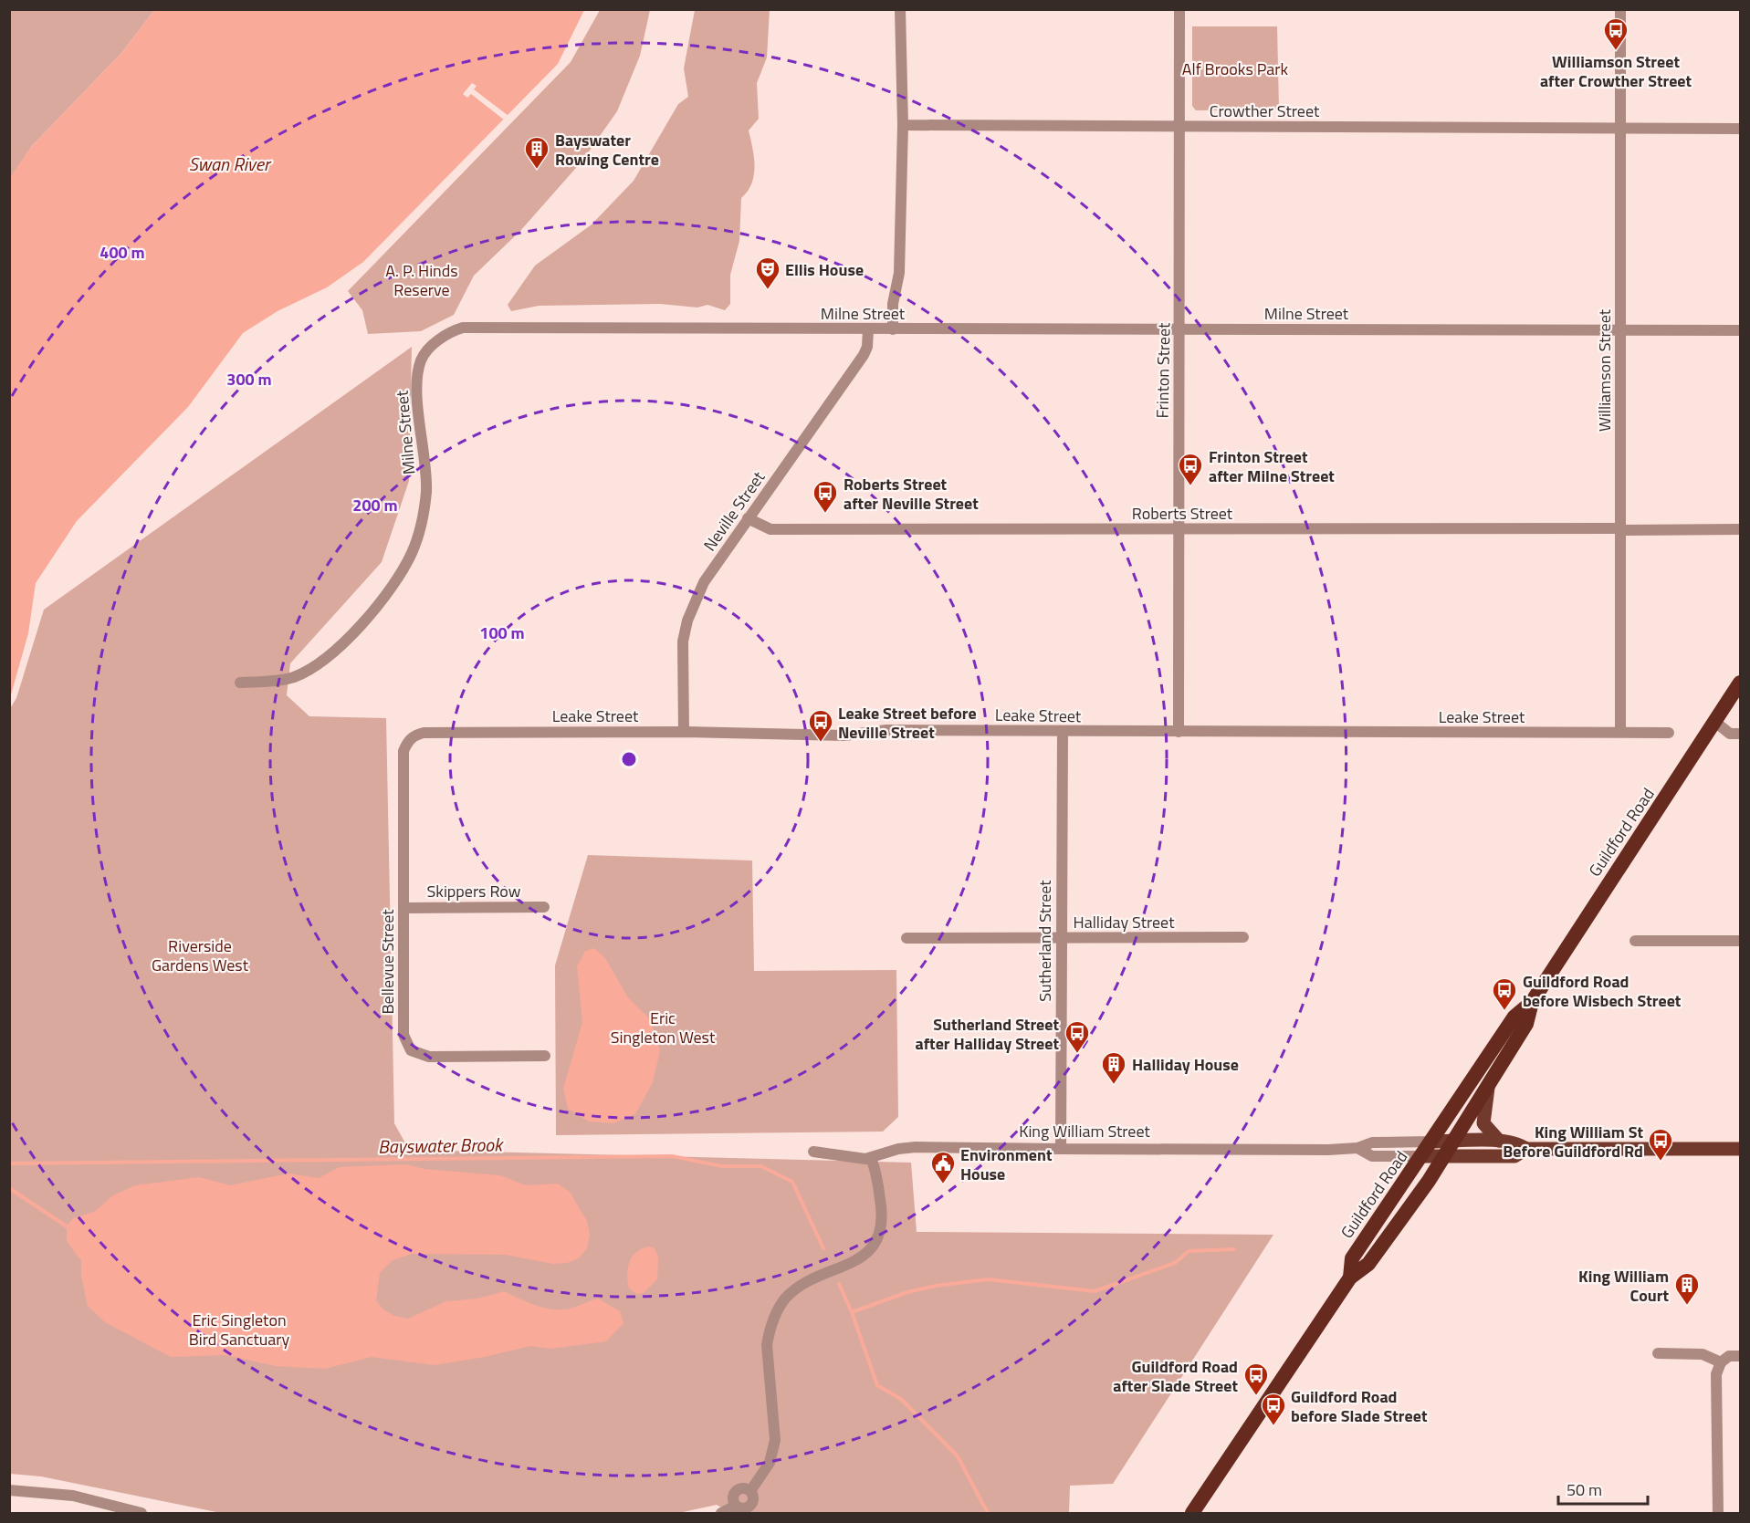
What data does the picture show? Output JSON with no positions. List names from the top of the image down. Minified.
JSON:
{"streets":{"highway":["Guildford Road"],"main road":["King William Street"],"street":["Crowther Street","Milne Street","Frinton Street","Williamson Street","Neville Street","Roberts Street","Leake Street","Skippers Row","Halliday Street","Sutherland Street","Bellevue Street"]},"crossings":[["Crowther Street","Frinton Street"],["Crowther Street","Williamson Street"],["Milne Street","Frinton Street"],["Milne Street","Williamson Street"],["Milne Street","Neville Street"],["Frinton Street","Roberts Street"],["Frinton Street","Leake Street"],["Williamson Street","Roberts Street"],["Williamson Street","Leake Street"],["Neville Street","Roberts Street"],["Neville Street","Leake Street"],["Leake Street","Sutherland Street"],["Leake Street","Bellevue Street"],["Guildford Road","King William Street"],["Skippers Row","Bellevue Street"],["Halliday Street","Sutherland Street"],["Sutherland Street","King William Street"]],"water":["Swan River","Bayswater Brook"],"parks":["Alf Brooks Park","A. P. Hinds Reserve","Riverside Gardens West","Eric Singleton West","Eric Singleton Bird Sanctuary"],"places":{"bus stop":["Williamson Street after Crowther Street","Frinton Street after Milne Street","Roberts Street after Neville Street","Leake Street before Neville Street","Guildford Road before Wisbech Street","Sutherland Street after Halliday Street","King William St Before Guildford Rd","Guildford Road after Slade Street","Guildford Road before Slade Street"],"building":["Bayswater Rowing Centre","Halliday House","King William Court"],"theatre":["Ellis House"],"public building":["Environment House"]},"scale_bar":"50 m","rings":["400 m","300 m","200 m","100 m"]}
